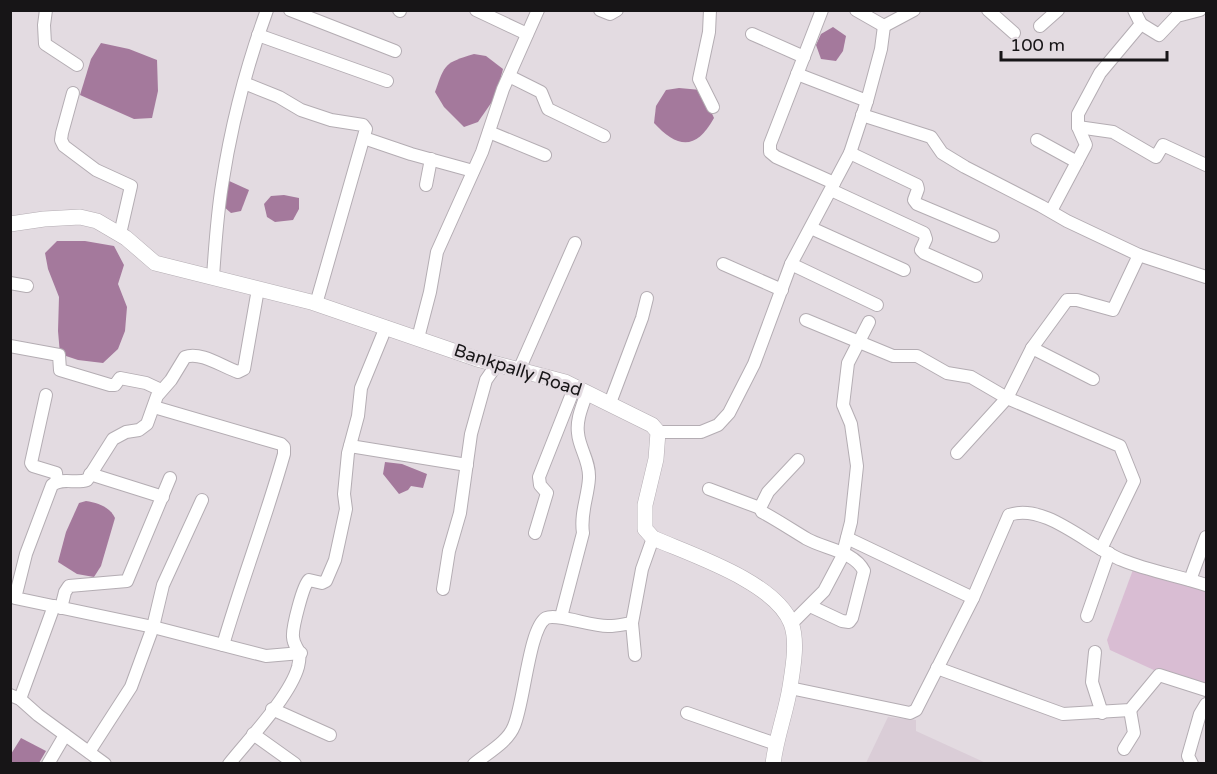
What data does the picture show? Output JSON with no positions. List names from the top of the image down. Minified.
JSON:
{"streets":{"street":["Bankpally Road"]},"scale_bar":"100 m"}
